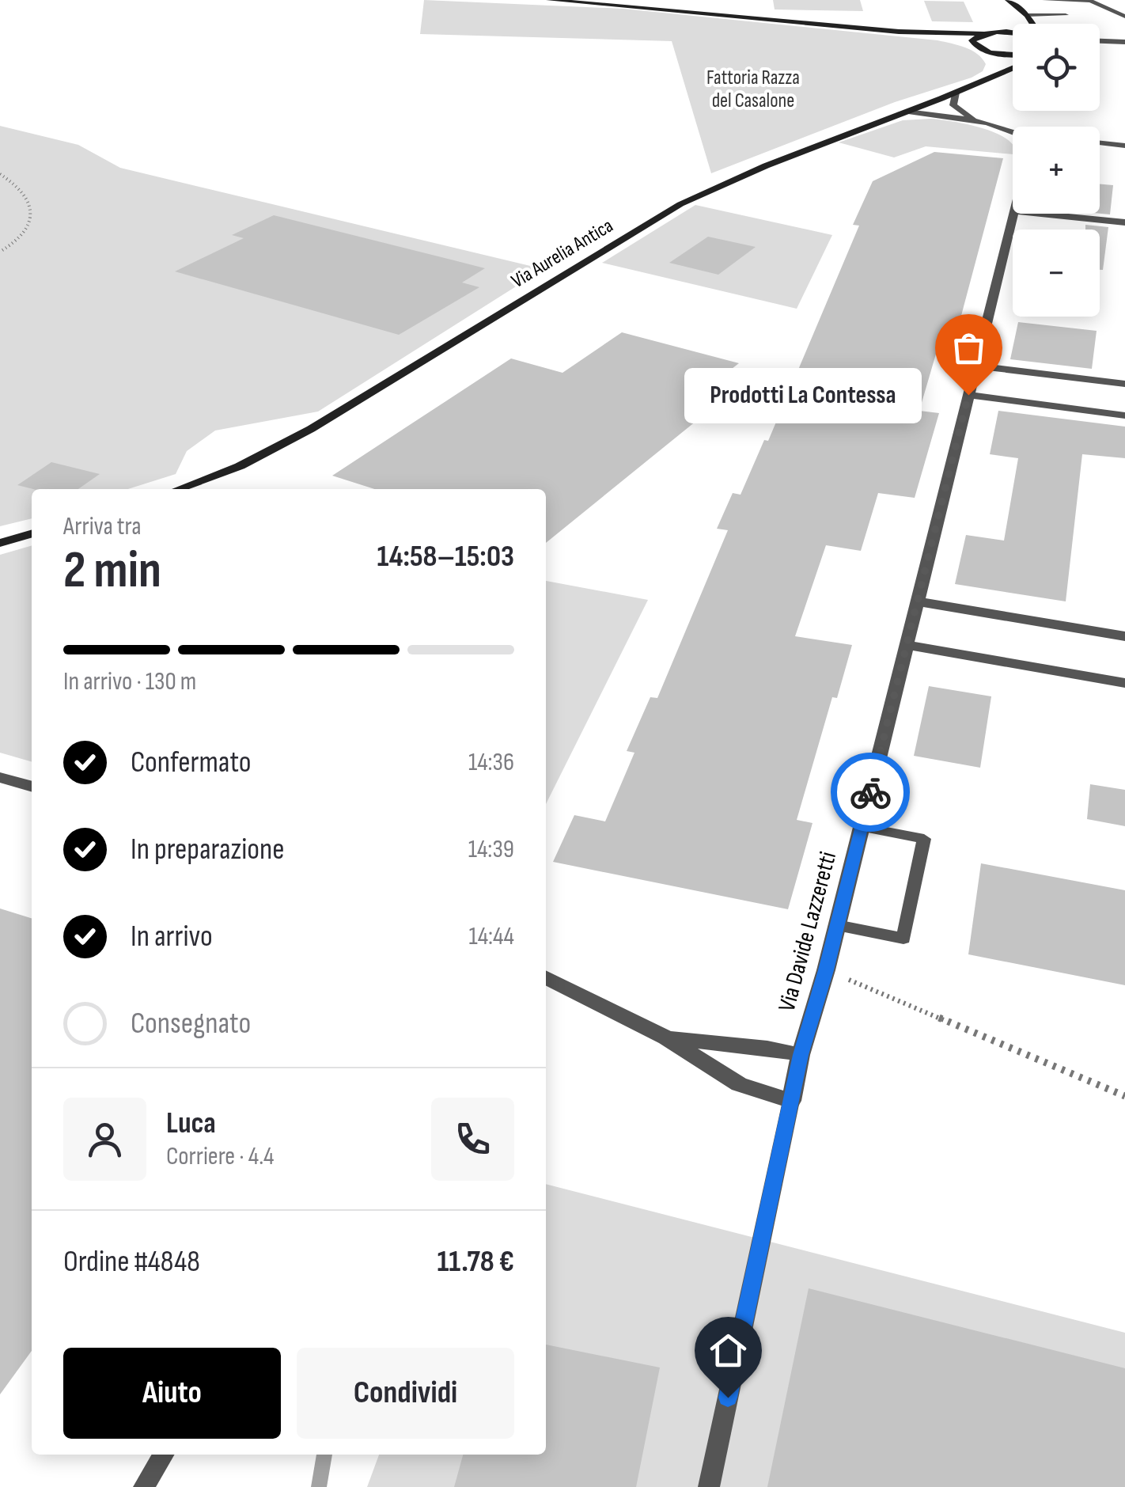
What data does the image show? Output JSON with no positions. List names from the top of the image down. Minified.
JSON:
{"streets":{"street":["Via Aurelia Antica","Via Davide Lazzeretti"]},"parks":["Fattoria Razza del Casalone"],"places":["Prodotti La Contessa"],"page":{"map_buttons":["+","−"],"bubble":"Prodotti La Contessa","heading":["2 min","Arriva tra","14:58–15:03"],"panel":["Luca","Corriere · 4.4","Ordine #4848","11.78 €"],"bar":"In arrivo · 130 m","list":[["Confermato","14:36"],["In preparazione","14:39"],["In arrivo","14:44"],"Consegnato"],"buttons":["Aiuto","Condividi"]}}
